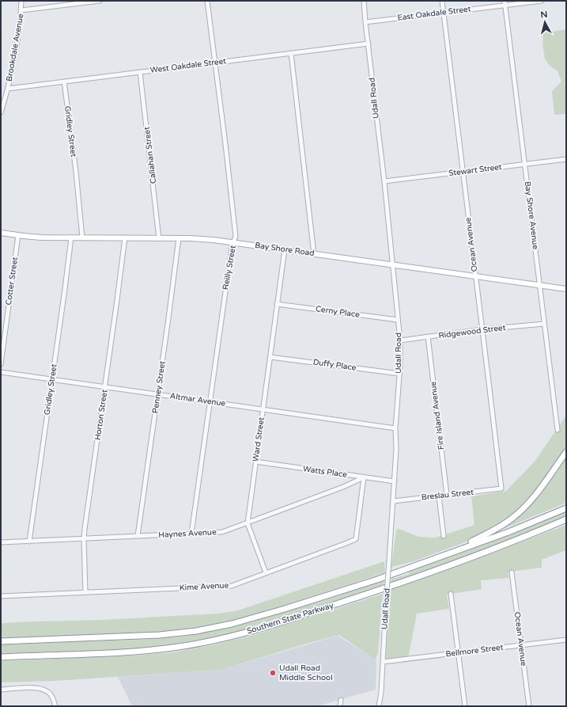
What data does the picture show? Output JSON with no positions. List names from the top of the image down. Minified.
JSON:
{"streets":{"highway":["Southern State Parkway"],"main road":["Bay Shore Road"],"street":["East Oakdale Street","Brookdale Avenue","West Oakdale Street","Udall Road","Gridley Street","Callahan Street","Stewart Street","Bay Shore Avenue","Ocean Avenue","Reilly Street","Cotter Street","Cerny Place","Ridgewood Street","Duffy Place","Penney Street","Altmar Avenue","Horton Street","Fire Island Avenue","Ward Street","Watts Place","Breslau Street","Haynes Avenue","Kime Avenue","Bellmore Street"]},"crossings":[["East Oakdale Street","Udall Road"],["East Oakdale Street","Bay Shore Avenue"],["East Oakdale Street","Ocean Avenue"],["Brookdale Avenue","West Oakdale Street"],["West Oakdale Street","Udall Road"],["West Oakdale Street","Gridley Street"],["West Oakdale Street","Callahan Street"],["West Oakdale Street","Reilly Street"],["Udall Road","Stewart Street"],["Udall Road","Bay Shore Road"],["Udall Road","Cerny Place"],["Udall Road","Ridgewood Street"],["Udall Road","Duffy Place"],["Udall Road","Altmar Avenue"],["Udall Road","Watts Place"],["Udall Road","Breslau Street"],["Udall Road","Bellmore Street"],["Gridley Street","Bay Shore Road"],["Gridley Street","Altmar Avenue"],["Gridley Street","Haynes Avenue"],["Callahan Street","Bay Shore Road"],["Stewart Street","Bay Shore Avenue"],["Stewart Street","Ocean Avenue"],["Bay Shore Avenue","Bay Shore Road"],["Bay Shore Avenue","Ridgewood Street"],["Ocean Avenue","Bay Shore Road"],["Ocean Avenue","Ridgewood Street"],["Ocean Avenue","Breslau Street"],["Ocean Avenue","Bellmore Street"],["Bay Shore Road","Reilly Street"],["Bay Shore Road","Cotter Street"],["Bay Shore Road","Penney Street"],["Bay Shore Road","Horton Street"],["Bay Shore Road","Ward Street"],["Reilly Street","Altmar Avenue"],["Reilly Street","Haynes Avenue"],["Cerny Place","Ward Street"],["Ridgewood Street","Fire Island Avenue"],["Duffy Place","Ward Street"],["Penney Street","Altmar Avenue"],["Penney Street","Haynes Avenue"],["Altmar Avenue","Horton Street"],["Altmar Avenue","Ward Street"],["Horton Street","Haynes Avenue"],["Horton Street","Kime Avenue"],["Fire Island Avenue","Breslau Street"],["Ward Street","Watts Place"],["Ward Street","Haynes Avenue"],["Ward Street","Kime Avenue"],["Watts Place","Haynes Avenue"],["Watts Place","Kime Avenue"],["Haynes Avenue","Kime Avenue"]],"places":["Udall Road Middle School"],"north":"top"}
